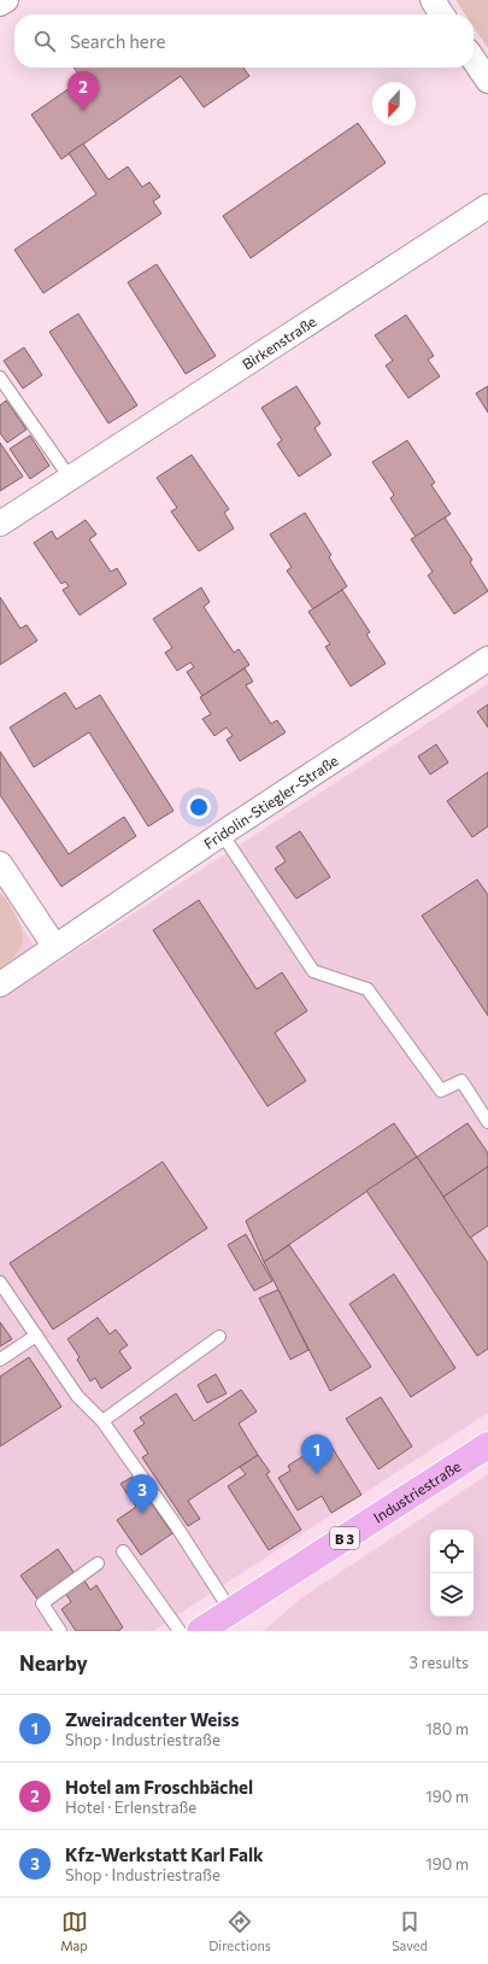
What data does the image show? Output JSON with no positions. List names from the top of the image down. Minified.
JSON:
{"streets":{"main road":["Industriestraße","B 3"],"street":["Birkenstraße","Fridolin-Stiegler-Straße"]},"north":"bottom","page":{"search":"Search here","pins":["2","1","3"],"heading":["Nearby","3 results"],"list":[{"mark":"1","name":"Zweiradcenter Weiss","note":"Shop · Industriestraße","value":"180 m"},{"mark":"2","name":"Hotel am Froschbächel","note":"Hotel · Erlenstraße","value":"190 m"},{"mark":"3","name":"Kfz-Werkstatt Karl Falk","note":"Shop · Industriestraße","value":"190 m"}],"nav":["Map","Directions","Saved"]}}
